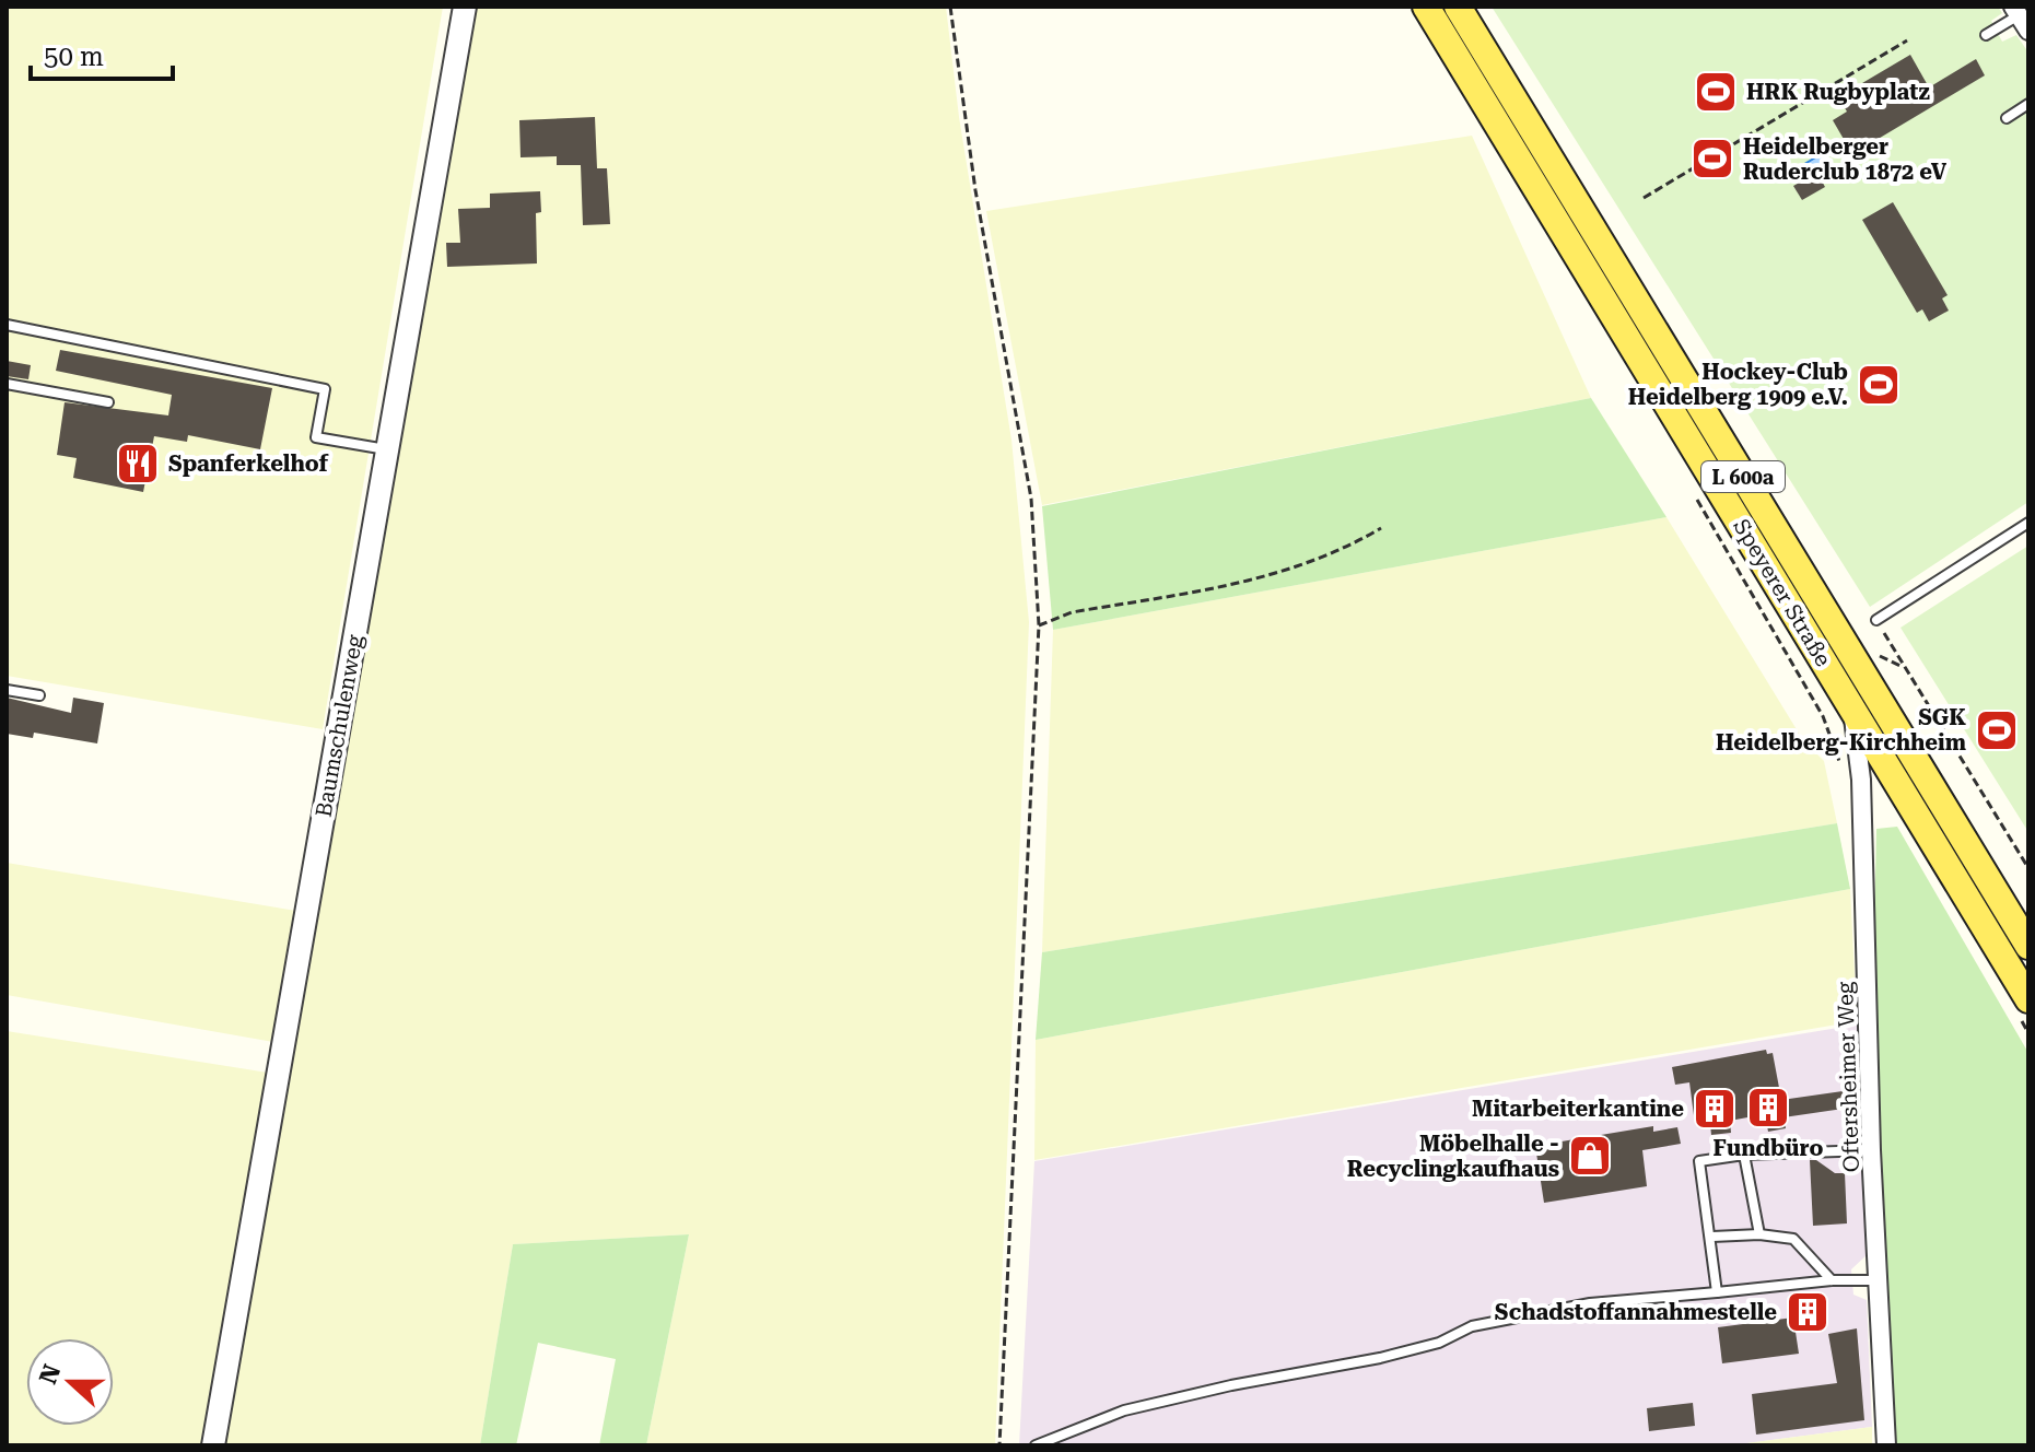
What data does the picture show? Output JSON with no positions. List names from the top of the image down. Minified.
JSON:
{"streets":{"main road":["L 600a","Speyerer Straße"],"street":["Baumschulenweg","Oftersheimer Weg"]},"crossings":[["Speyerer Straße","Oftersheimer Weg"]],"places":{"sports":["HRK Rugbyplatz","Heidelberger Ruderclub 1872 eV","Hockey-Club Heidelberg 1909 e.V.","SGK Heidelberg-Kirchheim"],"restaurant":["Spanferkelhof"],"building":["Fundbüro","Mitarbeiterkantine","Schadstoffannahmestelle"],"shop":["Möbelhalle - Recyclingkaufhaus"]},"scale_bar":"50 m","north":"left"}
